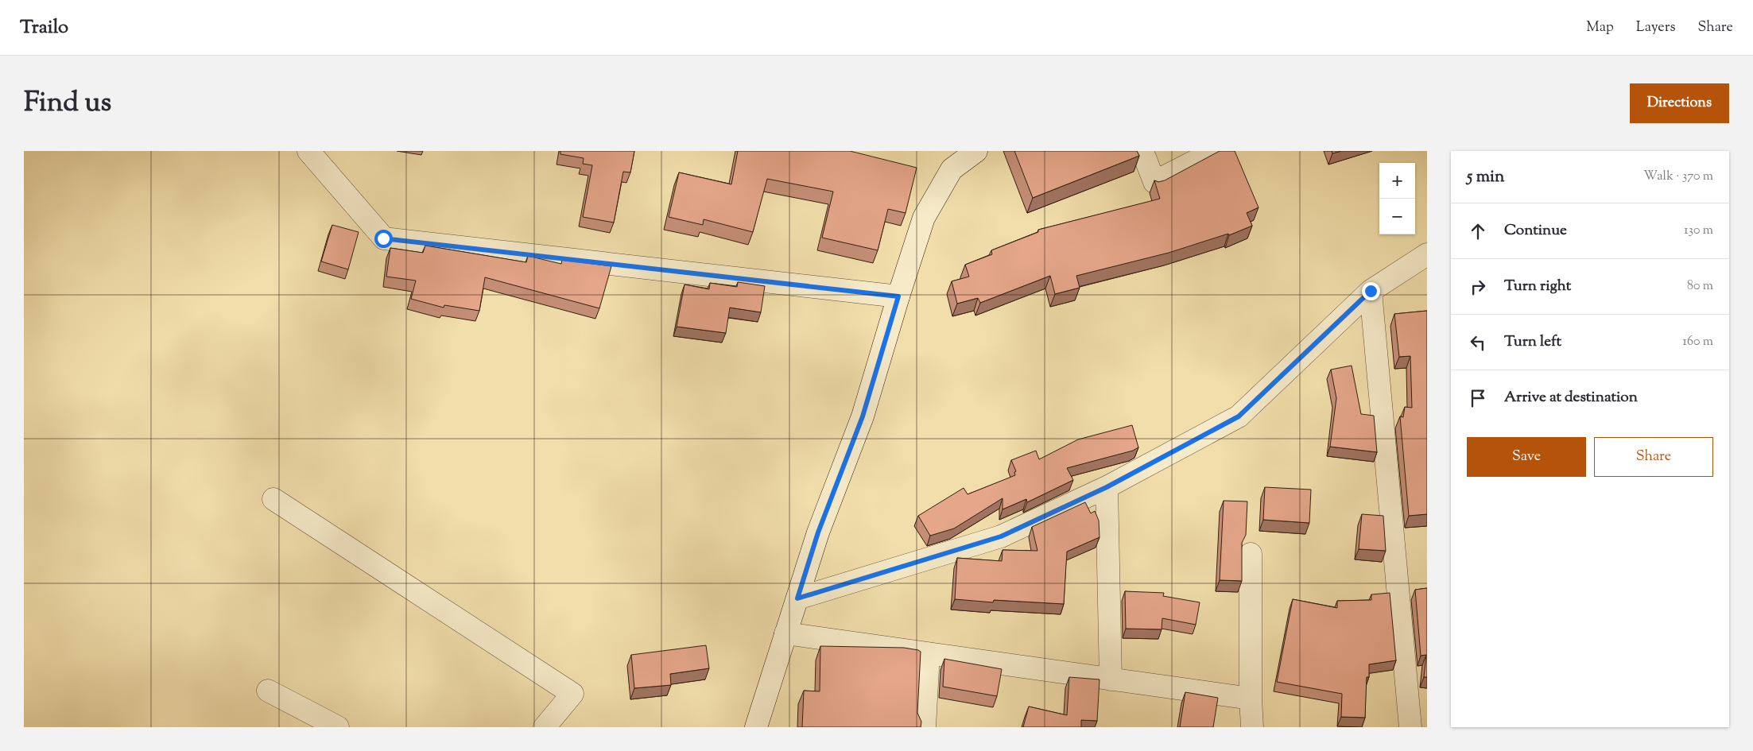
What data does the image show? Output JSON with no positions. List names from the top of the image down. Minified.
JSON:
{"page":{"header":"Trailo","nav":["Map","Layers","Share"],"title":"Find us","buttons":["Directions",["Save","Share"]],"heading":["5 min","Walk · 370 m"],"map_buttons":["+","−"],"list":[["Continue","130 m"],["Turn right","80 m"],["Turn left","160 m"],"Arrive at destination"]}}
